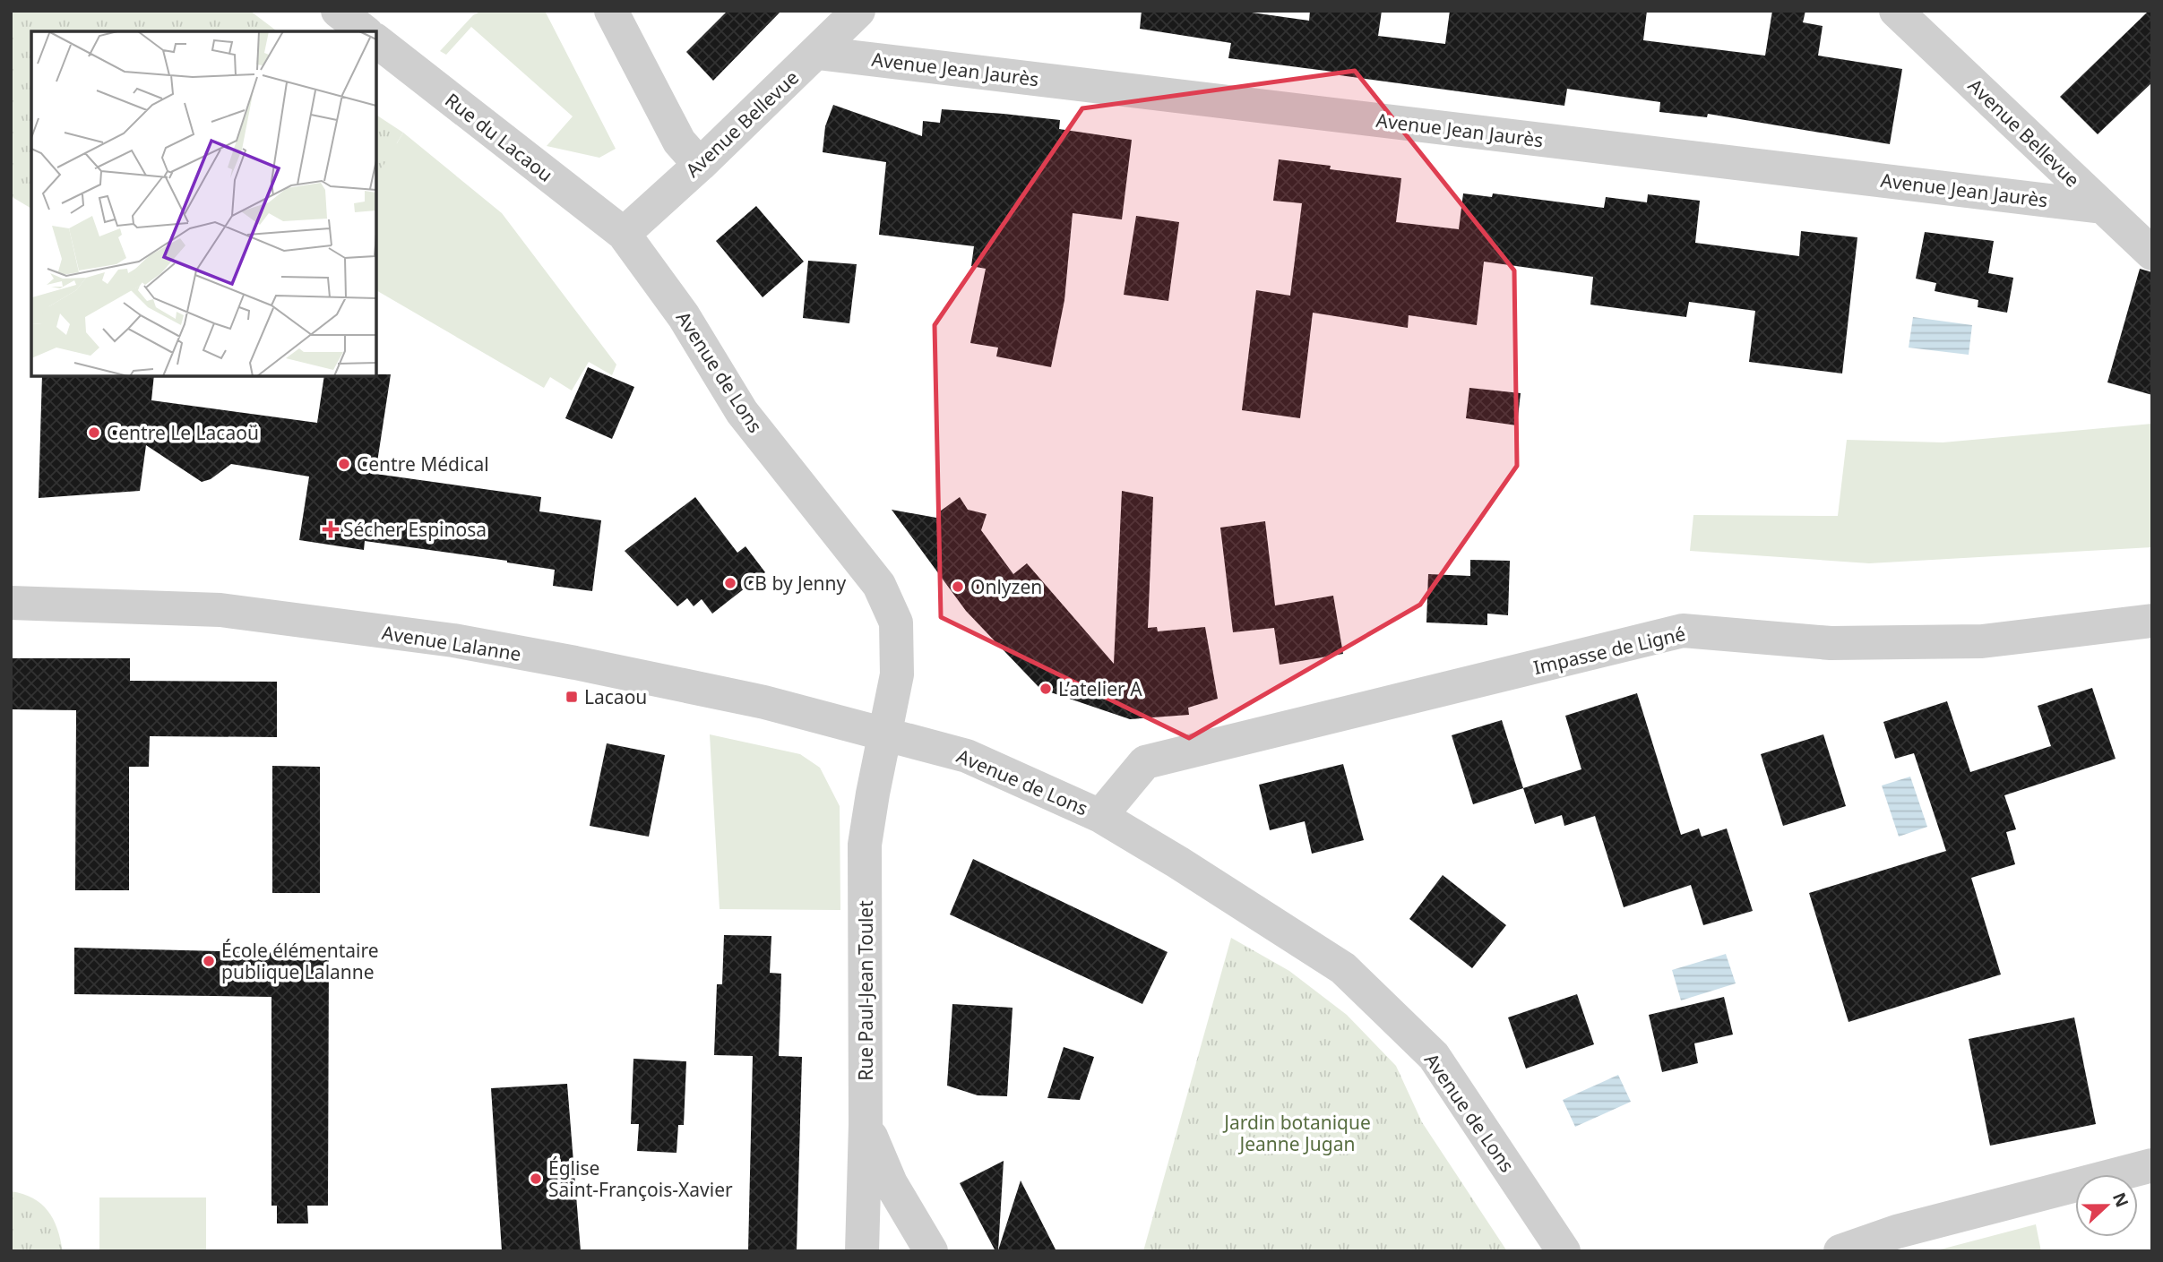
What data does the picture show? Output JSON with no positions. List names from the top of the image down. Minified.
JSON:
{"streets":{"street":["Avenue Jean Jaurès","Avenue Bellevue","Rue du Lacaou","Avenue de Lons","Avenue Lalanne","Impasse de Ligné","Rue Paul-Jean Toulet"]},"crossings":[["Avenue Jean Jaurès","Avenue Bellevue"],["Avenue Bellevue","Rue du Lacaou"],["Avenue Bellevue","Avenue de Lons"],["Rue du Lacaou","Avenue de Lons"],["Avenue de Lons","Avenue Lalanne"],["Avenue de Lons","Impasse de Ligné"],["Avenue de Lons","Rue Paul-Jean Toulet"],["Avenue Lalanne","Rue Paul-Jean Toulet"]],"parks":["Jardin botanique Jeanne Jugan"],"places":{"other":["Centre Le Lacaoü","Centre Médical","CB by Jenny","Onlyzen","L’atelier A","École élémentaire publique Lalanne","Église Saint-François-Xavier"],"health":["Sécher Espinosa"],"transit":["Lacaou"]},"north":"right"}
